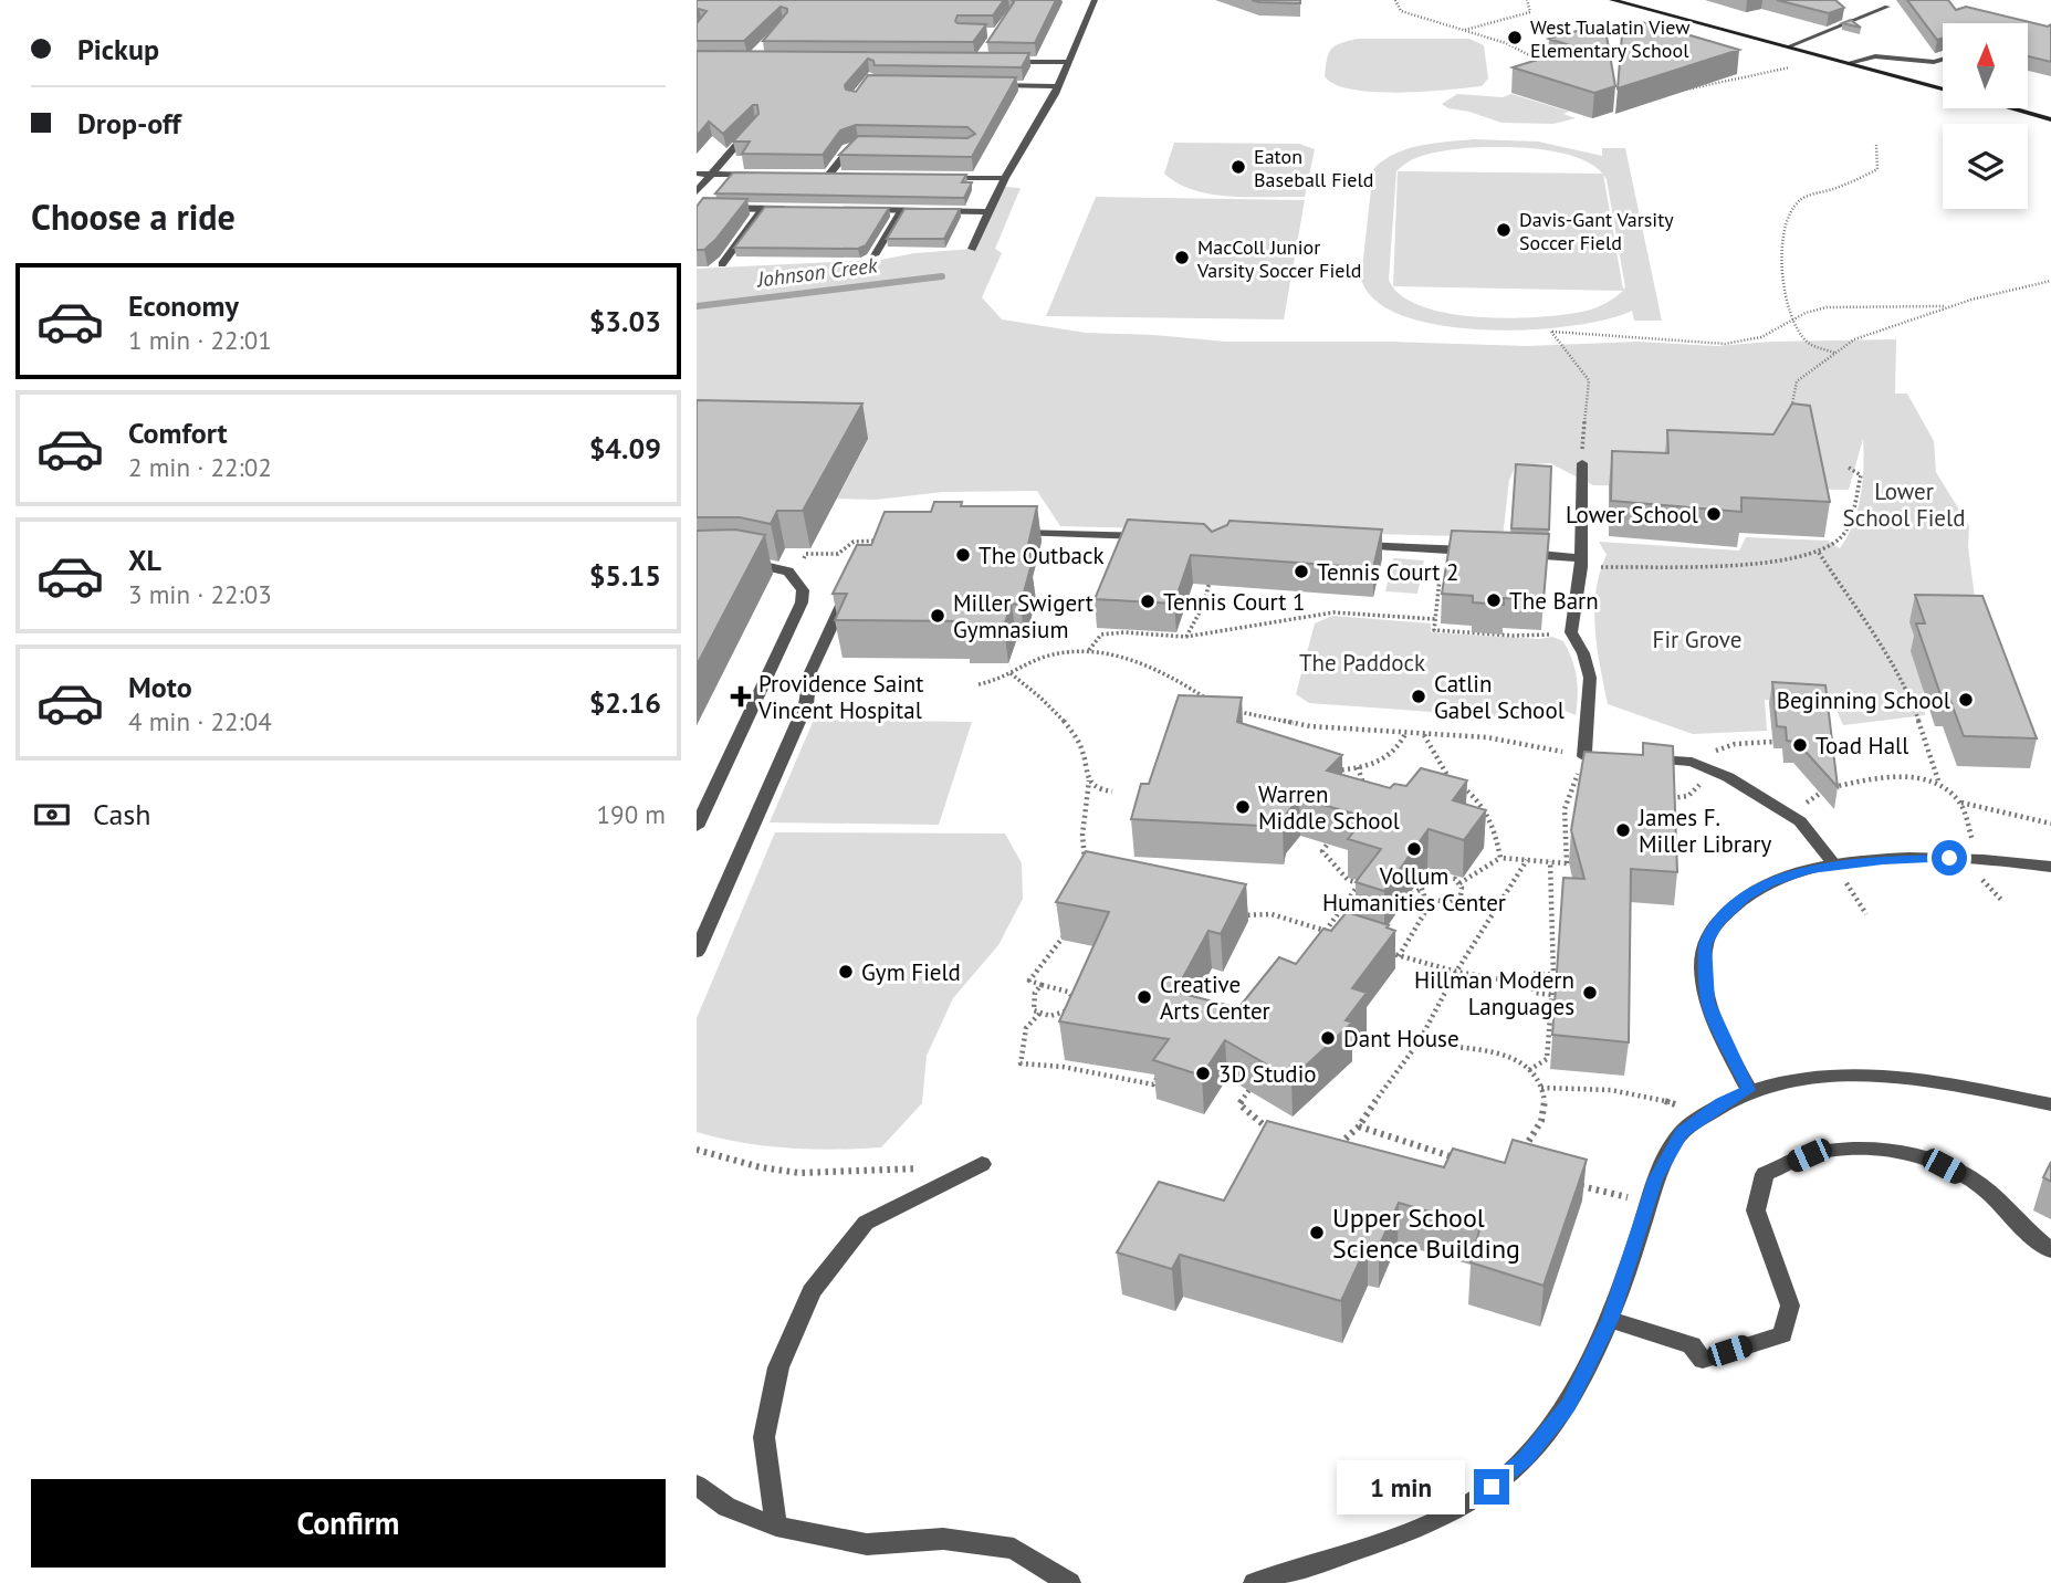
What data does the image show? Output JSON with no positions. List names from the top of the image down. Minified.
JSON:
{"water":["Johnson Creek"],"parks":["Lower School Field","Fir Grove","The Paddock"],"places":{"other":["West Tualatin View Elementary School","Eaton Baseball Field","Davis-Gant Varsity Soccer Field","MacColl Junior Varsity Soccer Field","Lower School","The Outback","Tennis Court 2","The Barn","Tennis Court 1","Miller Swigert Gymnasium","Catlin Gabel School","Beginning School","Toad Hall","Warren Middle School","James F. Miller Library","Vollum Humanities Center","Gym Field","Hillman Modern Languages","Creative Arts Center","Dant House","3D Studio","Upper School Science Building"],"health":["Providence Saint Vincent Hospital"]},"north":"top","page":{"banner":["Pickup","Drop-off"],"heading":"Choose a ride","list":[{"name":"Economy","note":"1 min · 22:01","value":"$3.03"},{"name":"Comfort","note":"2 min · 22:02","value":"$4.09"},{"name":"XL","note":"3 min · 22:03","value":"$5.15"},{"name":"Moto","note":"4 min · 22:04","value":"$2.16"}],"pay":["Cash","190 m"],"bubble":"1 min","buttons":"Confirm"}}
